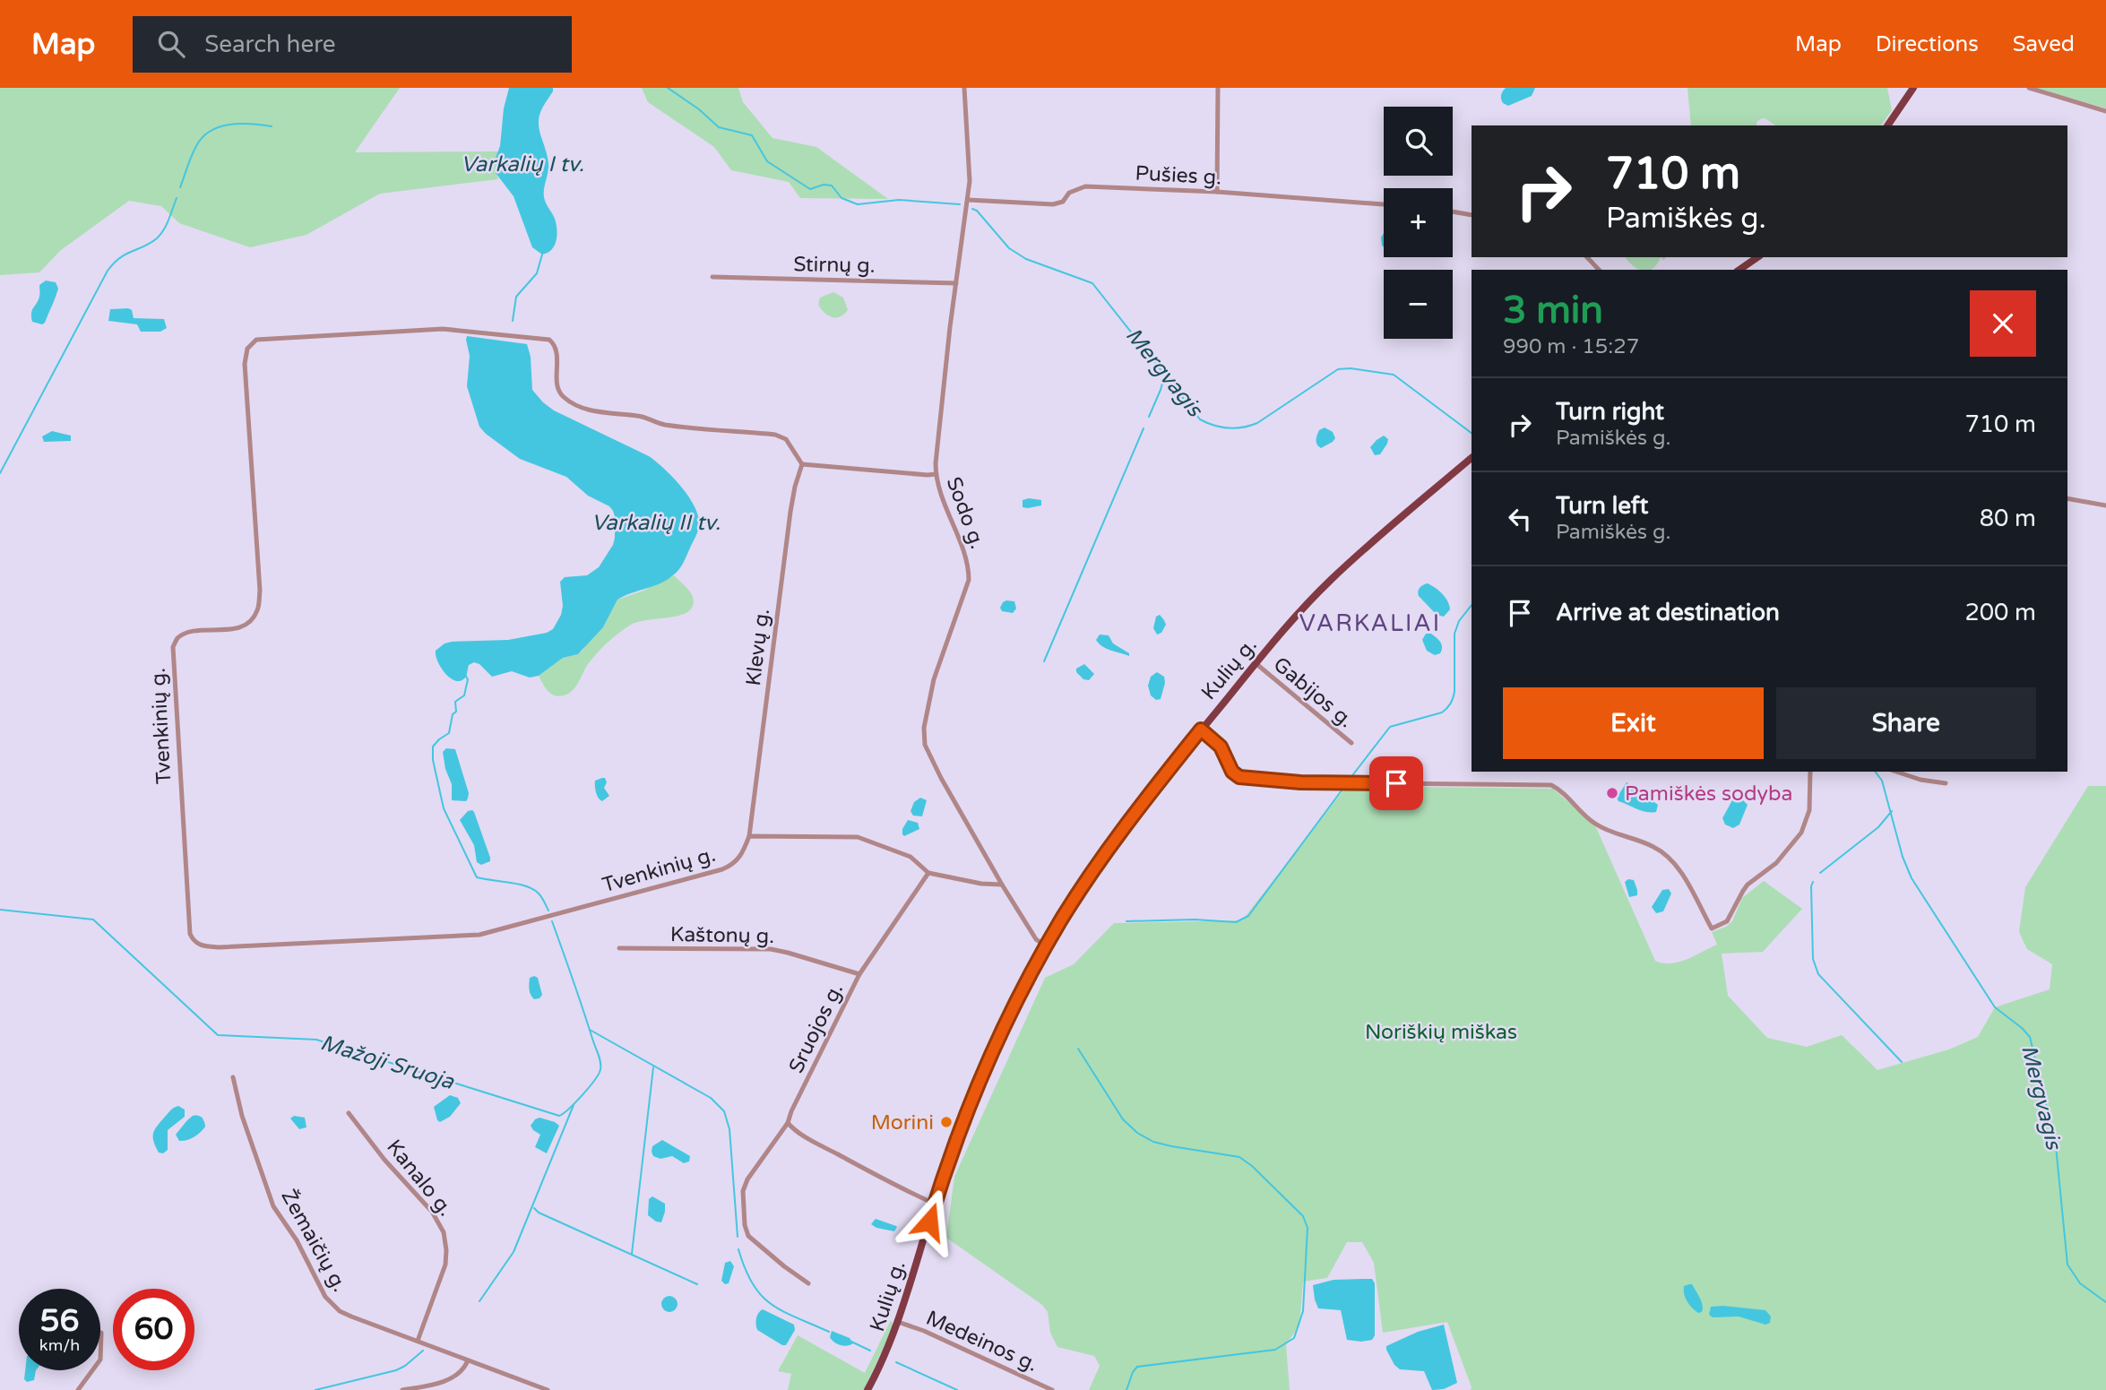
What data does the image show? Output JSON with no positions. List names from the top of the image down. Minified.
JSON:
{"streets":{"main road":["Kulių g."],"street":["Pušies g.","Stirnų g.","Sodo g.","Klevų g.","Gabijos g.","Tvenkinių g.","Kaštonų g.","Sruojos g.","Kanalo g.","Žemaičių g.","Medeinos g."]},"crossings":[["Pušies g.","Sodo g."],["Stirnų g.","Sodo g."],["Sodo g.","Kulių g."],["Klevų g.","Tvenkinių g."],["Kulių g.","Gabijos g."],["Kulių g.","Medeinos g."],["Kaštonų g.","Sruojos g."],["Kanalo g.","Žemaičių g."]],"districts":["VARKALIAI"],"water":["Varkalių I tv.","Mergvagis","Varkalių II tv.","Mažoji Sruoja"],"parks":["Noriškių miškas"],"places":["Pamiškės sodyba","Morini"],"page":{"header":"Map","search":"Search here","nav":["Map","Directions","Saved"],"map_buttons":["+","−"],"turn":["710 m","Pamiškės g."],"heading":["3 min","990 m · 15:27"],"list":[{"name":"Turn right","note":"Pamiškės g.","value":"710 m"},{"name":"Turn left","note":"Pamiškės g.","value":"80 m"},{"name":"Arrive at destination","value":"200 m"}],"buttons":["Exit","Share"],"speed":"56 km/h","limit":"60"}}
